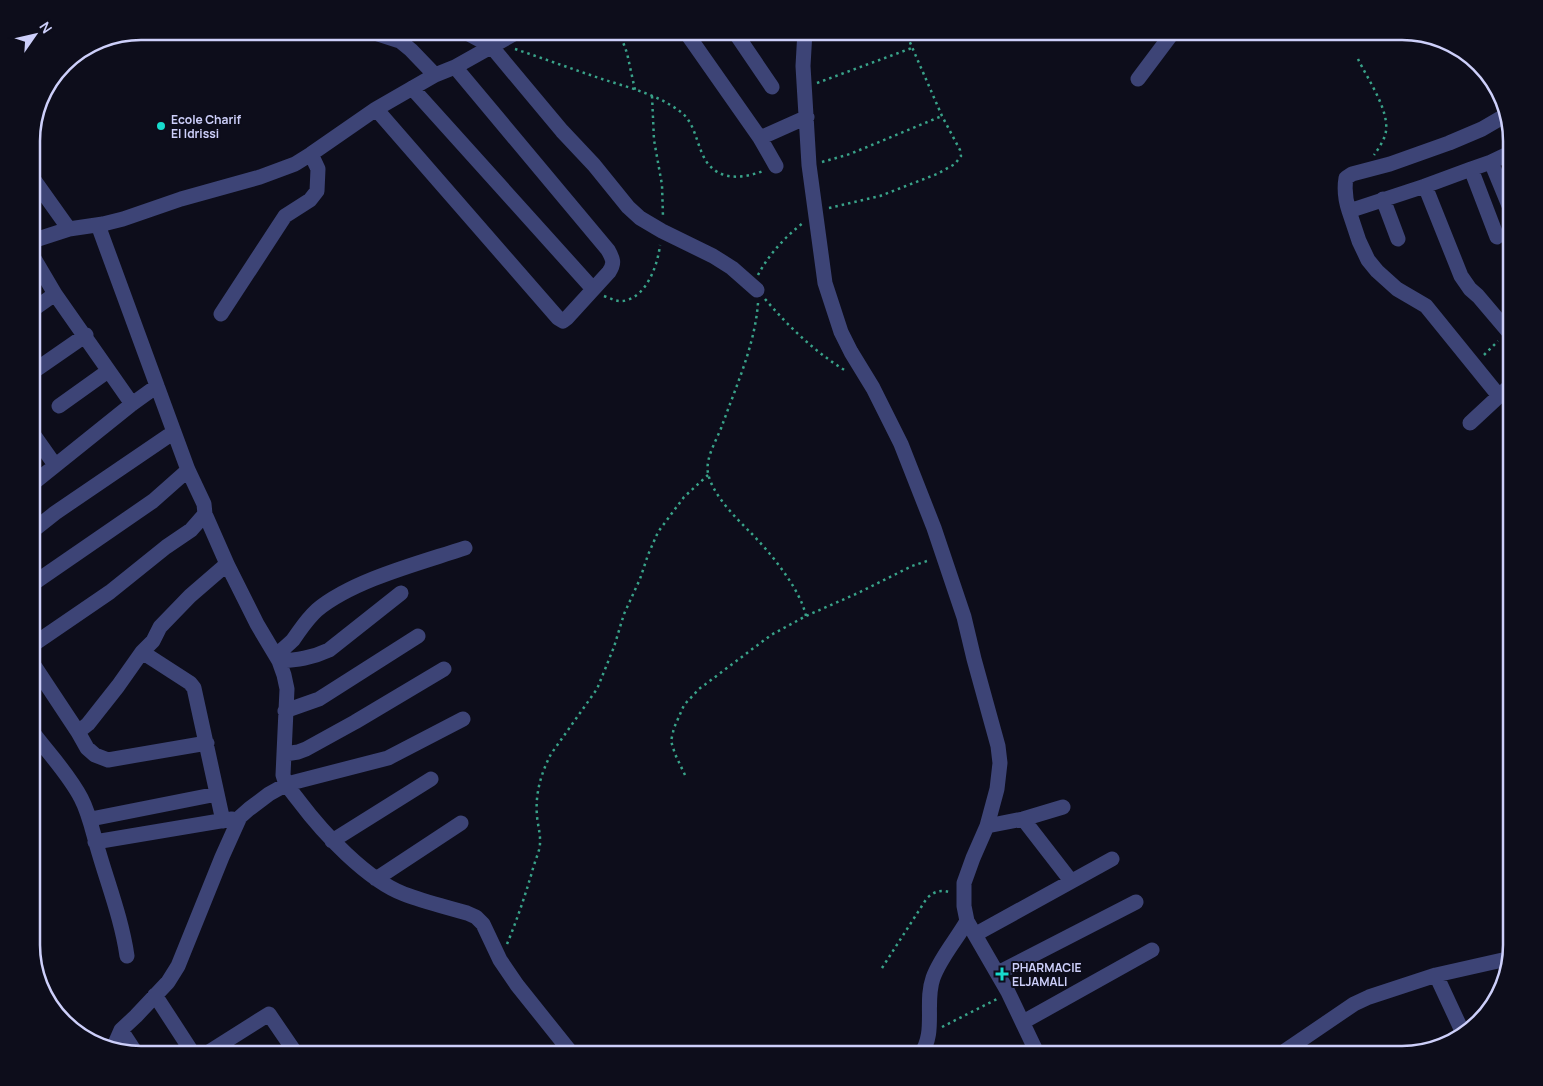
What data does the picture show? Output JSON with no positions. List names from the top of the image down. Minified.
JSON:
{"places":{"other":["Ecole Charif El Idrissi"],"health":["PHARMACIE ELJAMALI"]},"north":"top right"}
